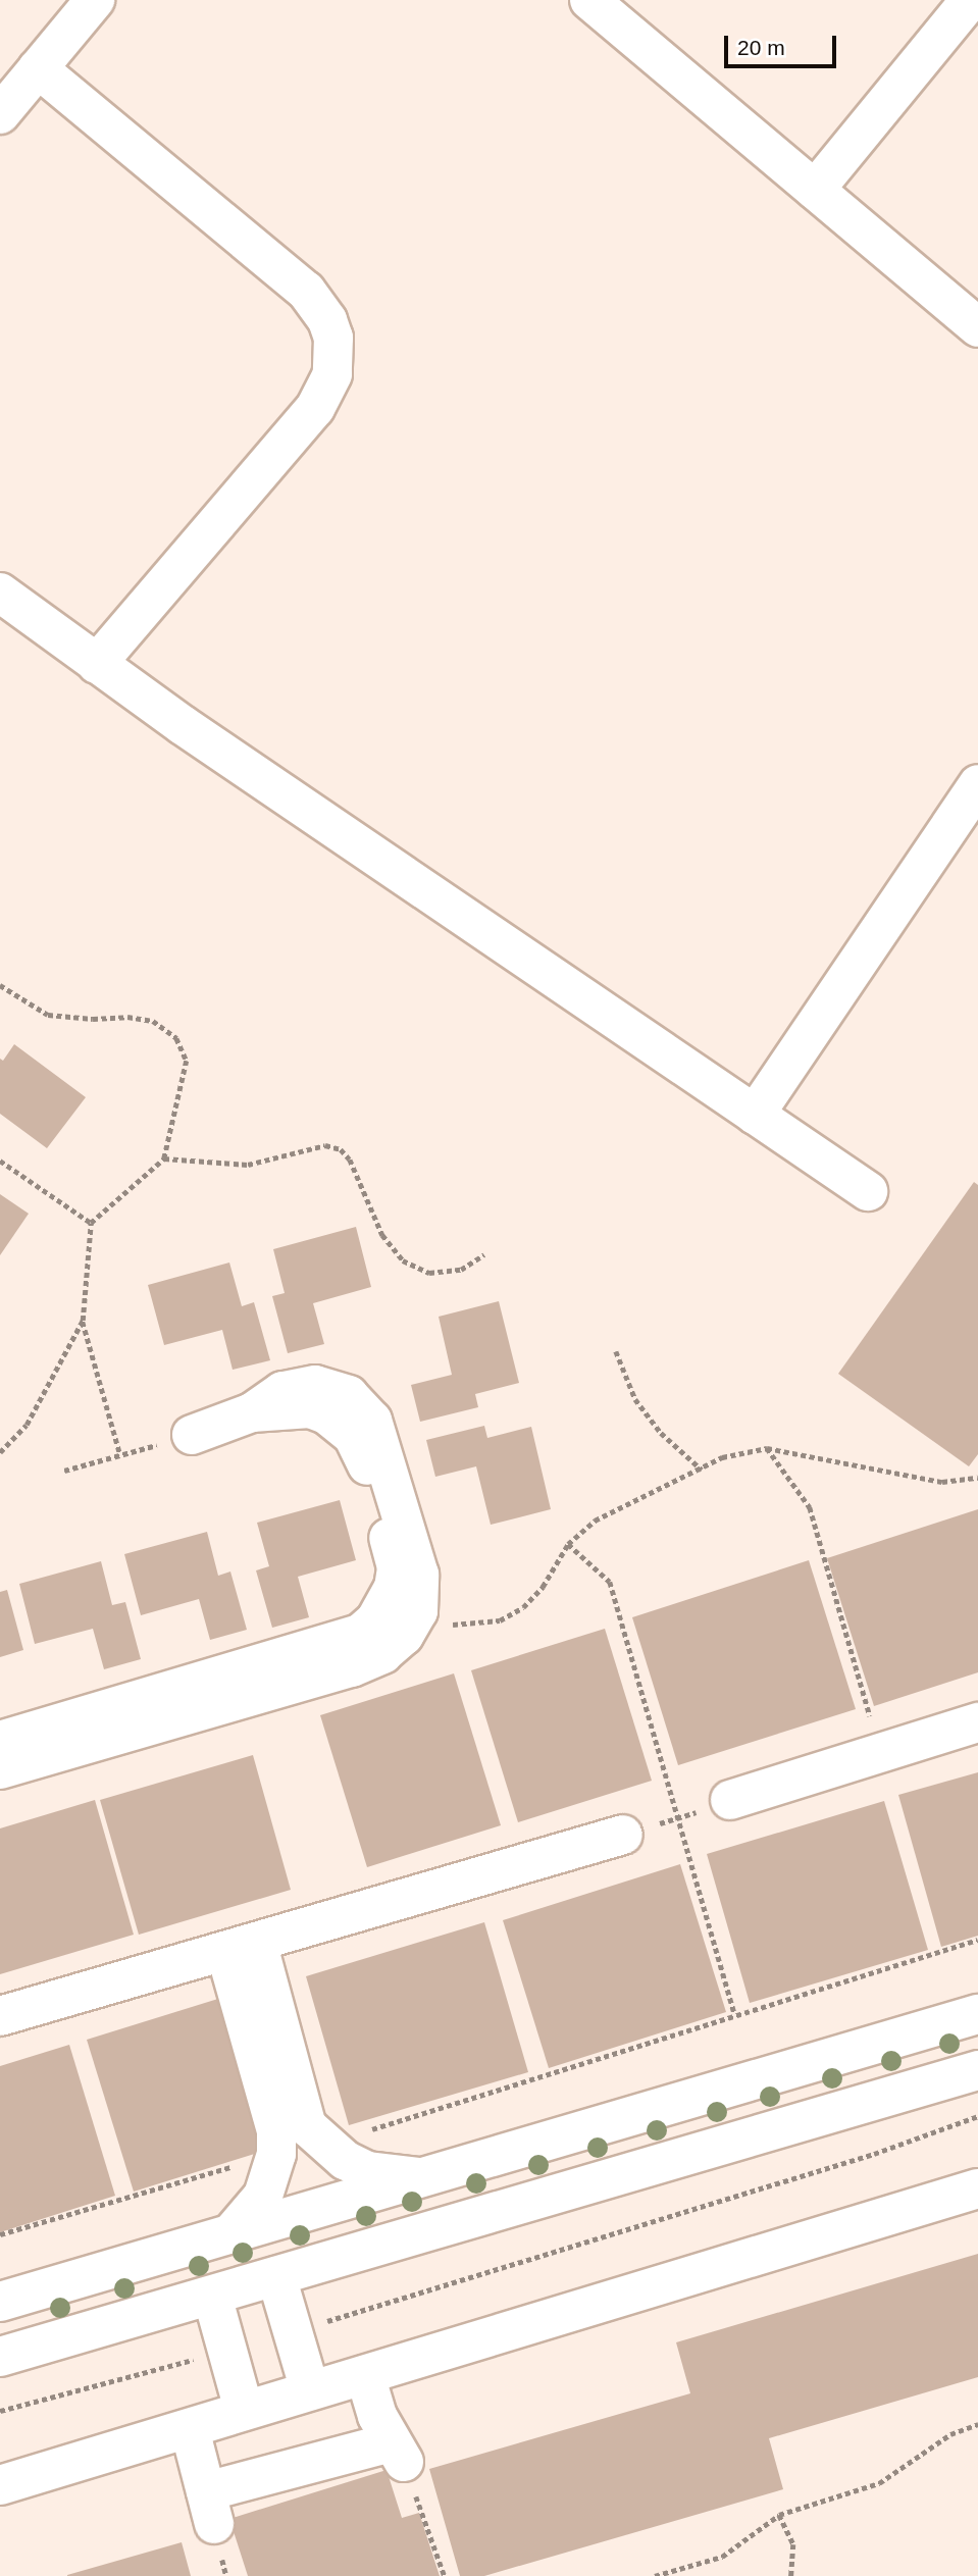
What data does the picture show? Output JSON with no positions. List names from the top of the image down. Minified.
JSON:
{"scale_bar":"20 m"}
